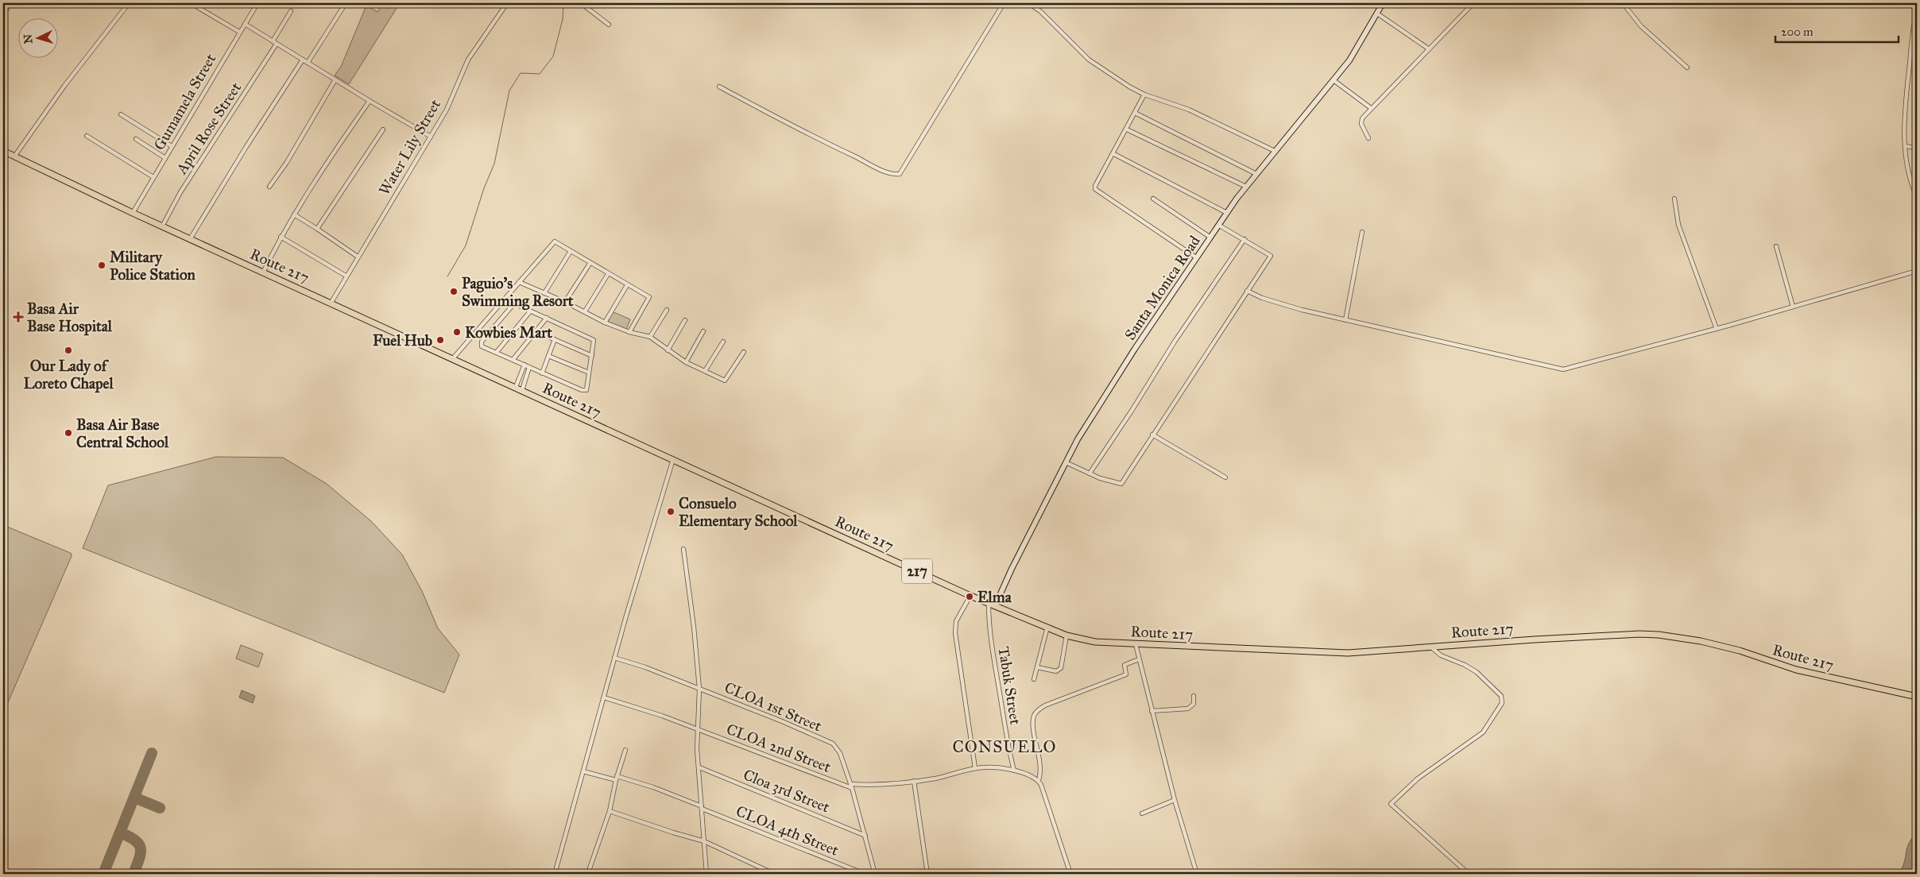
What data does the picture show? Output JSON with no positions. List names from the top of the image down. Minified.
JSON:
{"streets":{"main road":["Route 217","217"],"street":["Gumamela Street","April Rose Street","Water Lily Street","Santa Monica Road","Tabuk Street","CLOA 1st Street","CLOA 2nd Street","Cloa 3rd Street","CLOA 4th Street"]},"crossings":[["Gumamela Street","Route 217"],["April Rose Street","Route 217"],["Water Lily Street","Route 217"],["Route 217","Santa Monica Road"],["Route 217","Tabuk Street"],["CLOA 1st Street","CLOA 2nd Street"]],"districts":["CONSUELO"],"places":{"other":["Military Police Station","Paguio's Swimming Resort","Kowbies Mart","Fuel Hub","Our Lady of Loreto Chapel","Basa Air Base Central School","Consuelo Elementary School","Elma"],"health":["Basa Air Base Hospital"]},"scale_bar":"200 m","north":"left"}
